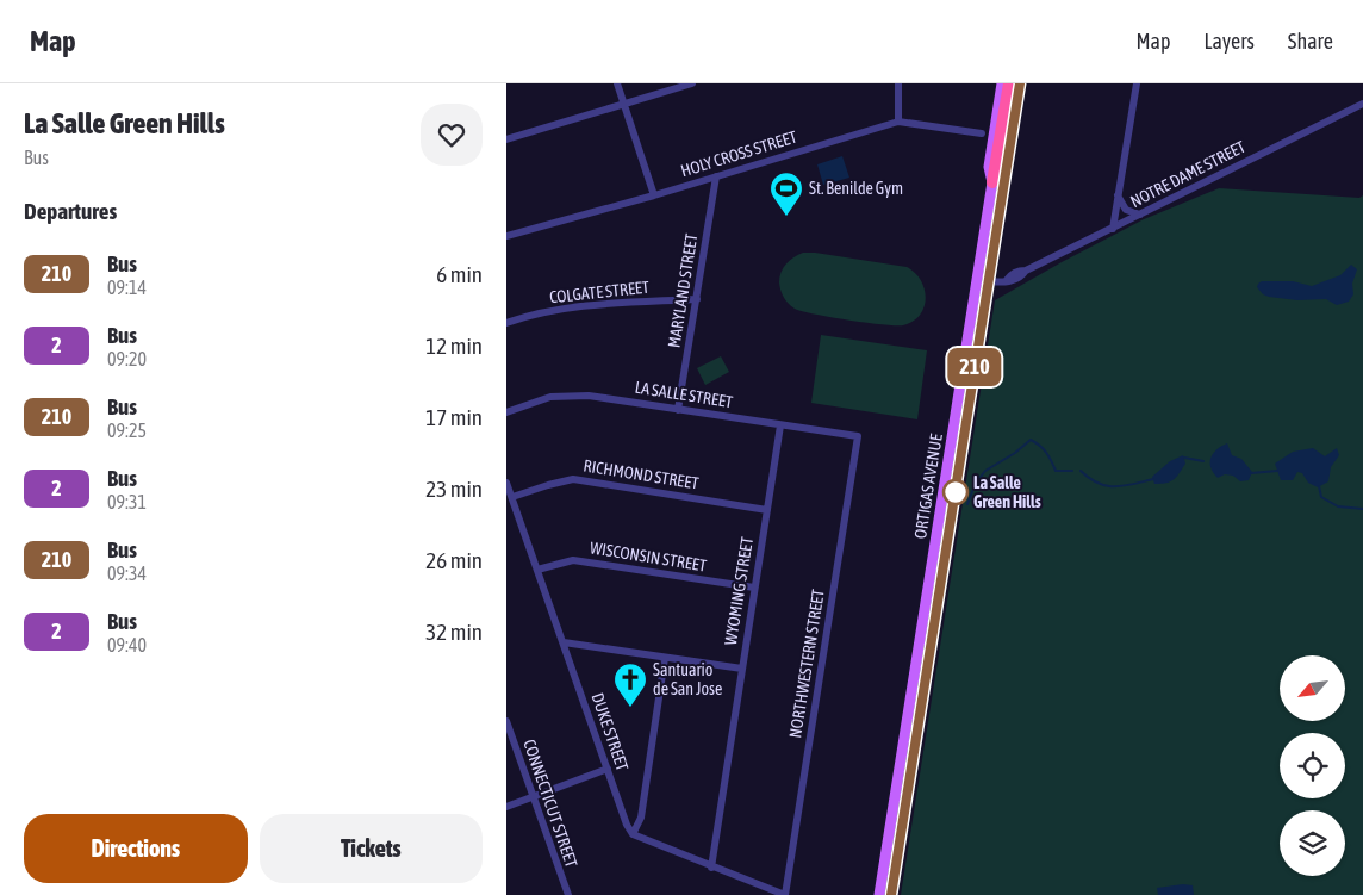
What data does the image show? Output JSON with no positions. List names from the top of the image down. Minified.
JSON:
{"streets":{"main road":["ORTIGAS AVENUE"],"street":["HOLY CROSS STREET","NOTRE DAME STREET","MARYLAND STREET","COLGATE STREET","LA SALLE STREET","RICHMOND STREET","WISCONSIN STREET","WYOMING STREET","NORTHWESTERN STREET","DUKE STREET","CONNECTICUT STREET"]},"crossings":[["HOLY CROSS STREET","MARYLAND STREET"],["NOTRE DAME STREET","ORTIGAS AVENUE"],["MARYLAND STREET","COLGATE STREET"],["MARYLAND STREET","LA SALLE STREET"],["LA SALLE STREET","WYOMING STREET"],["LA SALLE STREET","NORTHWESTERN STREET"],["RICHMOND STREET","WYOMING STREET"],["RICHMOND STREET","DUKE STREET"],["WISCONSIN STREET","WYOMING STREET"],["WISCONSIN STREET","DUKE STREET"]],"places":{"sports":["St. Benilde Gym"],"other":["La Salle Green Hills"],"church":["Santuario de San Jose"]},"lines":["bus line 210"],"north":"bottom left","page":{"header":"Map","nav":["Map","Layers","Share"],"heading":[["La Salle Green Hills","Bus"],"Departures"],"on_map":"210","list":[{"mark":"210","name":"Bus","note":"09:14","value":"6 min"},{"mark":"2","name":"Bus","note":"09:20","value":"12 min"},{"mark":"210","name":"Bus","note":"09:25","value":"17 min"},{"mark":"2","name":"Bus","note":"09:31","value":"23 min"},{"mark":"210","name":"Bus","note":"09:34","value":"26 min"},{"mark":"2","name":"Bus","note":"09:40","value":"32 min"}],"buttons":["Directions","Tickets"]}}
